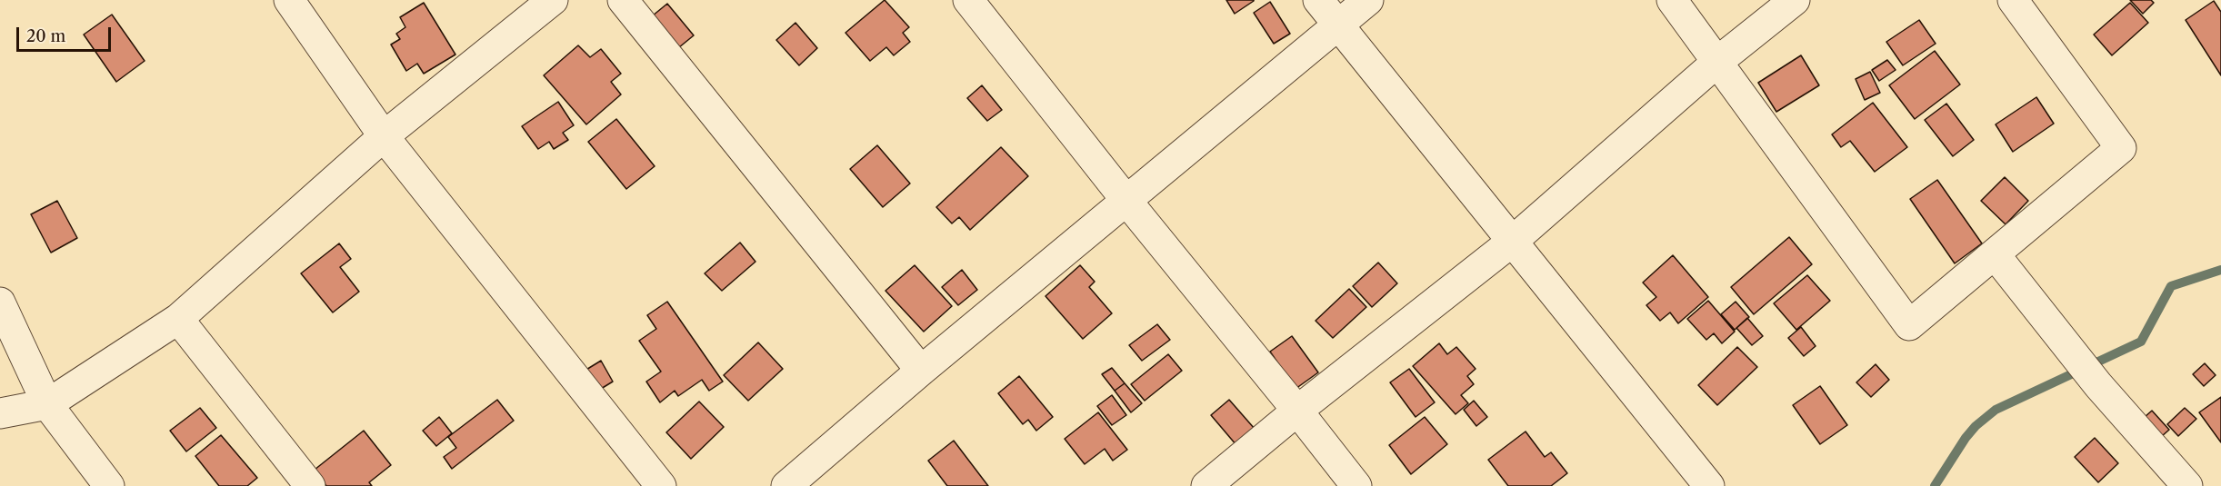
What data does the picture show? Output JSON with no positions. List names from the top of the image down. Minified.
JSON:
{"scale_bar":"20 m"}
